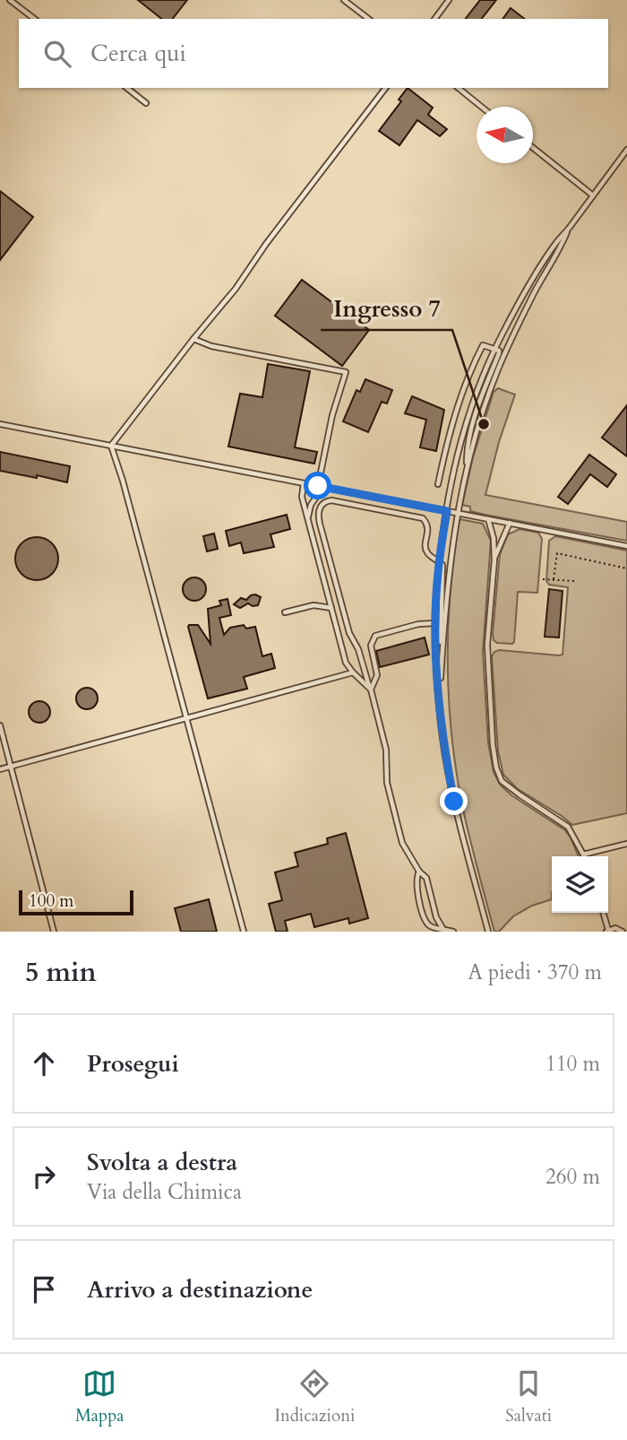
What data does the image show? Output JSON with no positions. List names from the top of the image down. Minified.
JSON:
{"places":["Ingresso 7"],"scale_bar":"100 m","north":"left","page":{"search":"Cerca qui","scale":"100 m","heading":["5 min","A piedi · 370 m"],"list":[["Prosegui","110 m"],["Svolta a destra","Via della Chimica","260 m"],"Arrivo a destinazione"],"nav":["Mappa","Indicazioni","Salvati"]}}
